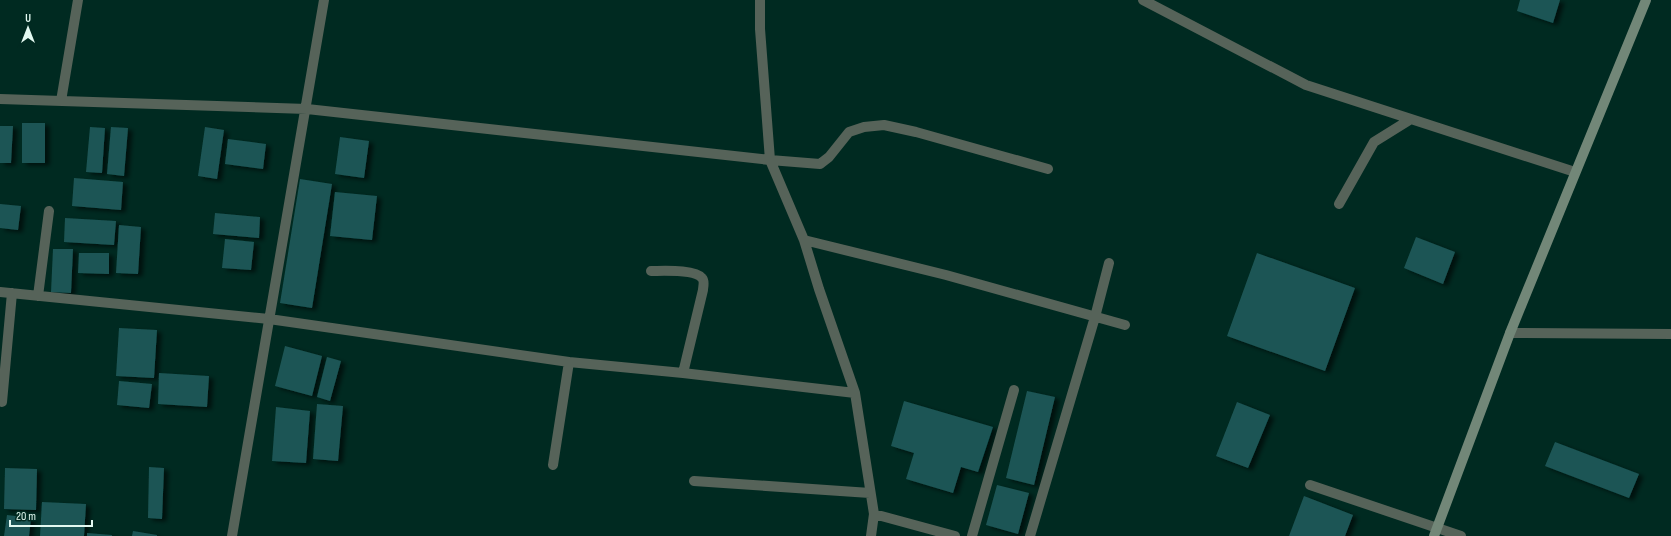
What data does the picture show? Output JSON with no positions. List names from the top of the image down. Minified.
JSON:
{"scale_bar":"20 m","north":"top"}
